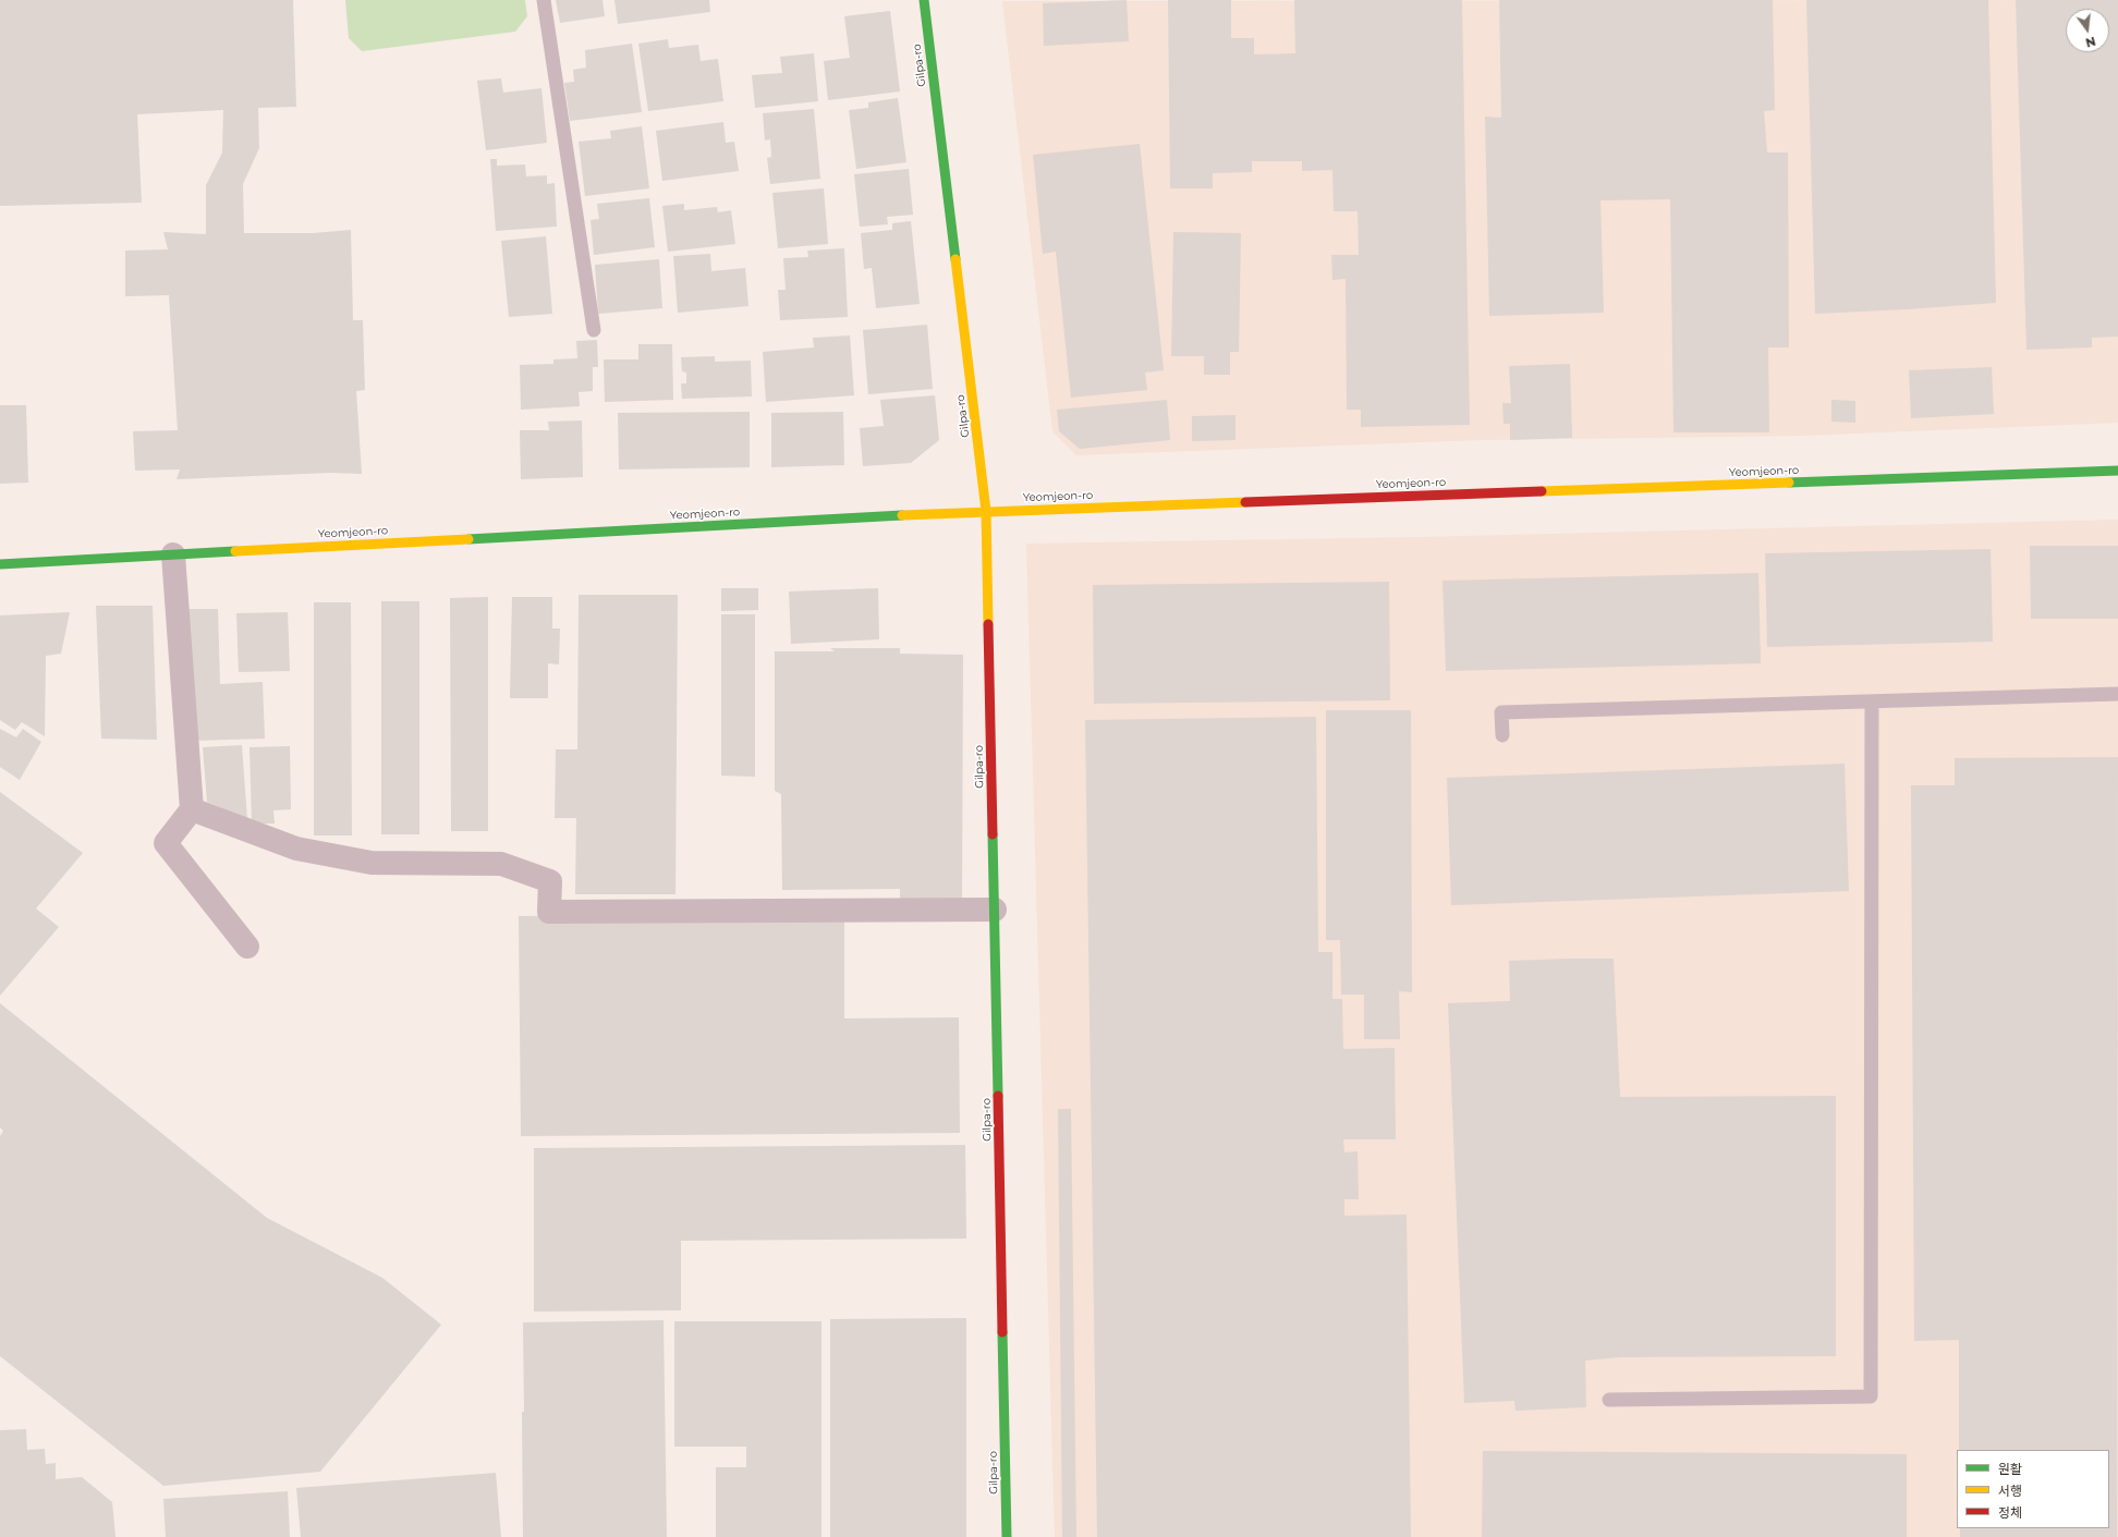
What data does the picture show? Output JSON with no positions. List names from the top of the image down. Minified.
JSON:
{"streets":{"street":["Gilpa-ro","Yeomjeon-ro"]},"crossings":[["Gilpa-ro","Yeomjeon-ro"]],"legend":["원활","서행","정체"],"north":"bottom"}
